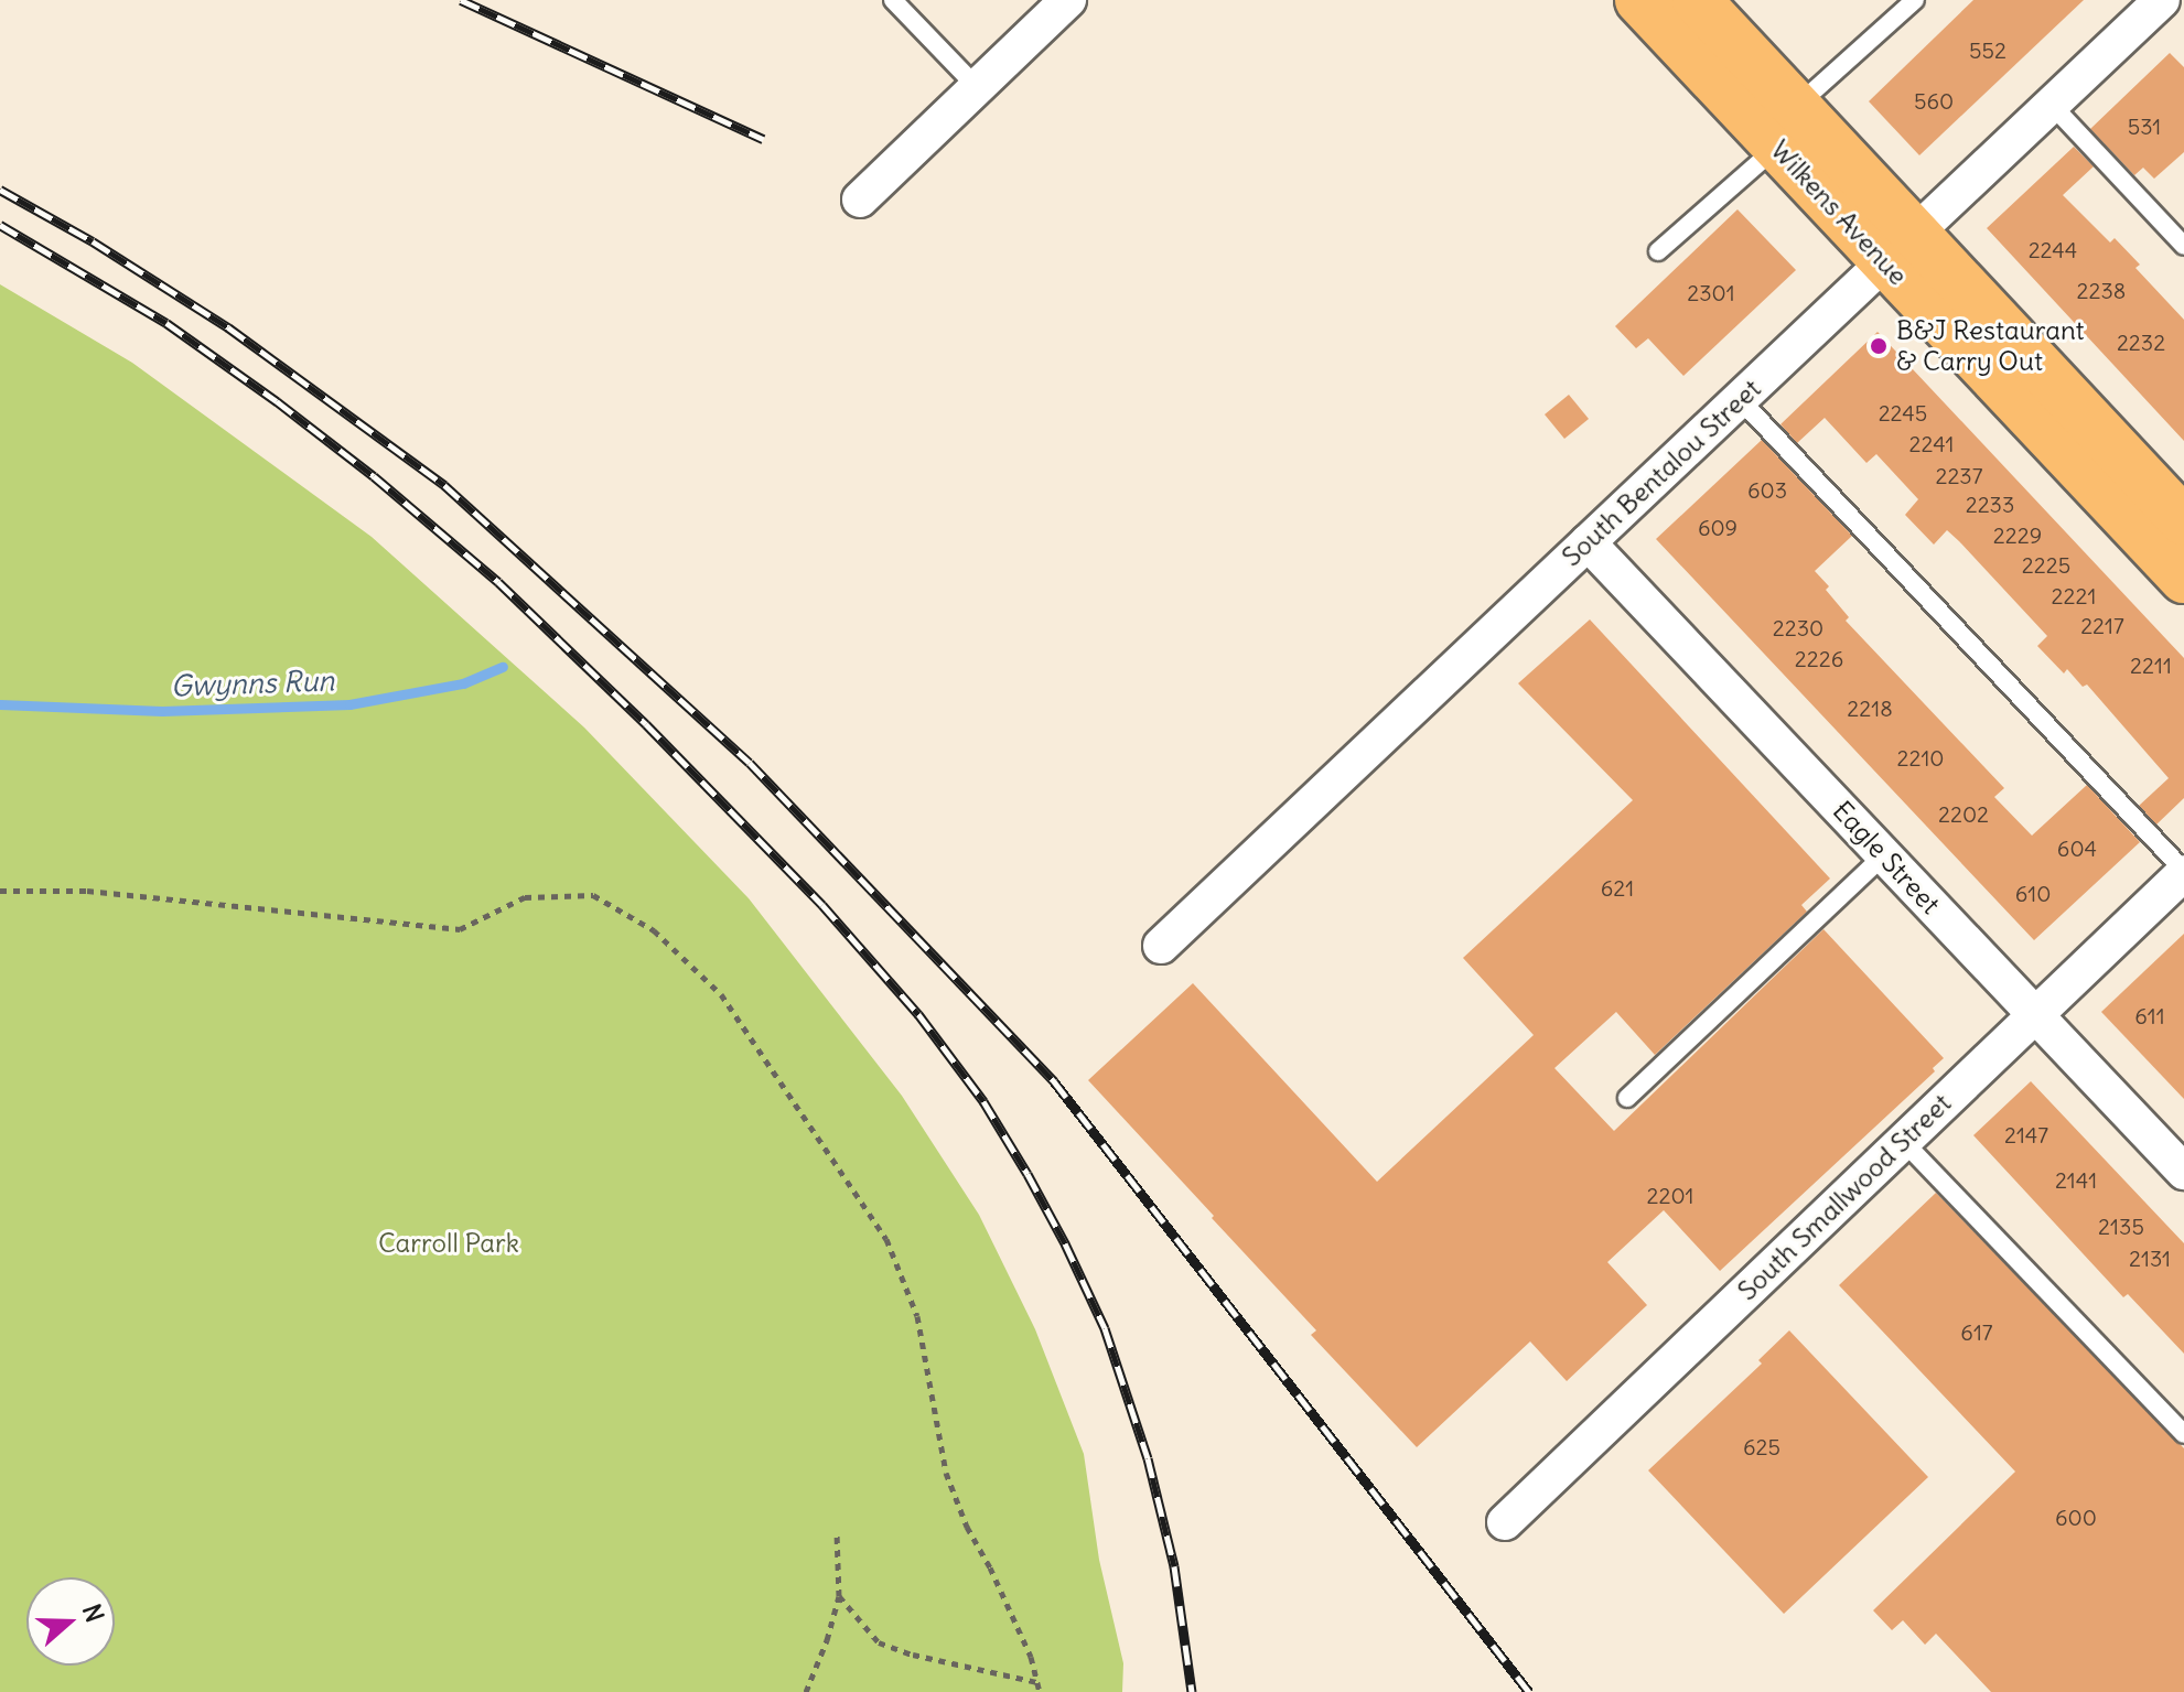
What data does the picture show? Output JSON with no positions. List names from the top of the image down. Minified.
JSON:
{"streets":{"main road":["Wilkens Avenue"],"street":["South Bentalou Street","Eagle Street","South Smallwood Street"]},"crossings":[["Wilkens Avenue","South Bentalou Street"],["South Bentalou Street","Eagle Street"],["Eagle Street","South Smallwood Street"]],"water":["Gwynns Run"],"parks":["Carroll Park"],"places":["B&J Restaurant & Carry Out"],"house_numbers":["552","560","531","2244","2238","2301","2232","2245","2241","2237","603","2233","609","2229","2225","2221","2217","2230","2226","2211","2218","2210","2202","604","621","610","611","2147","2141","2201","2135","2131","617","625","600"],"north":"right"}
